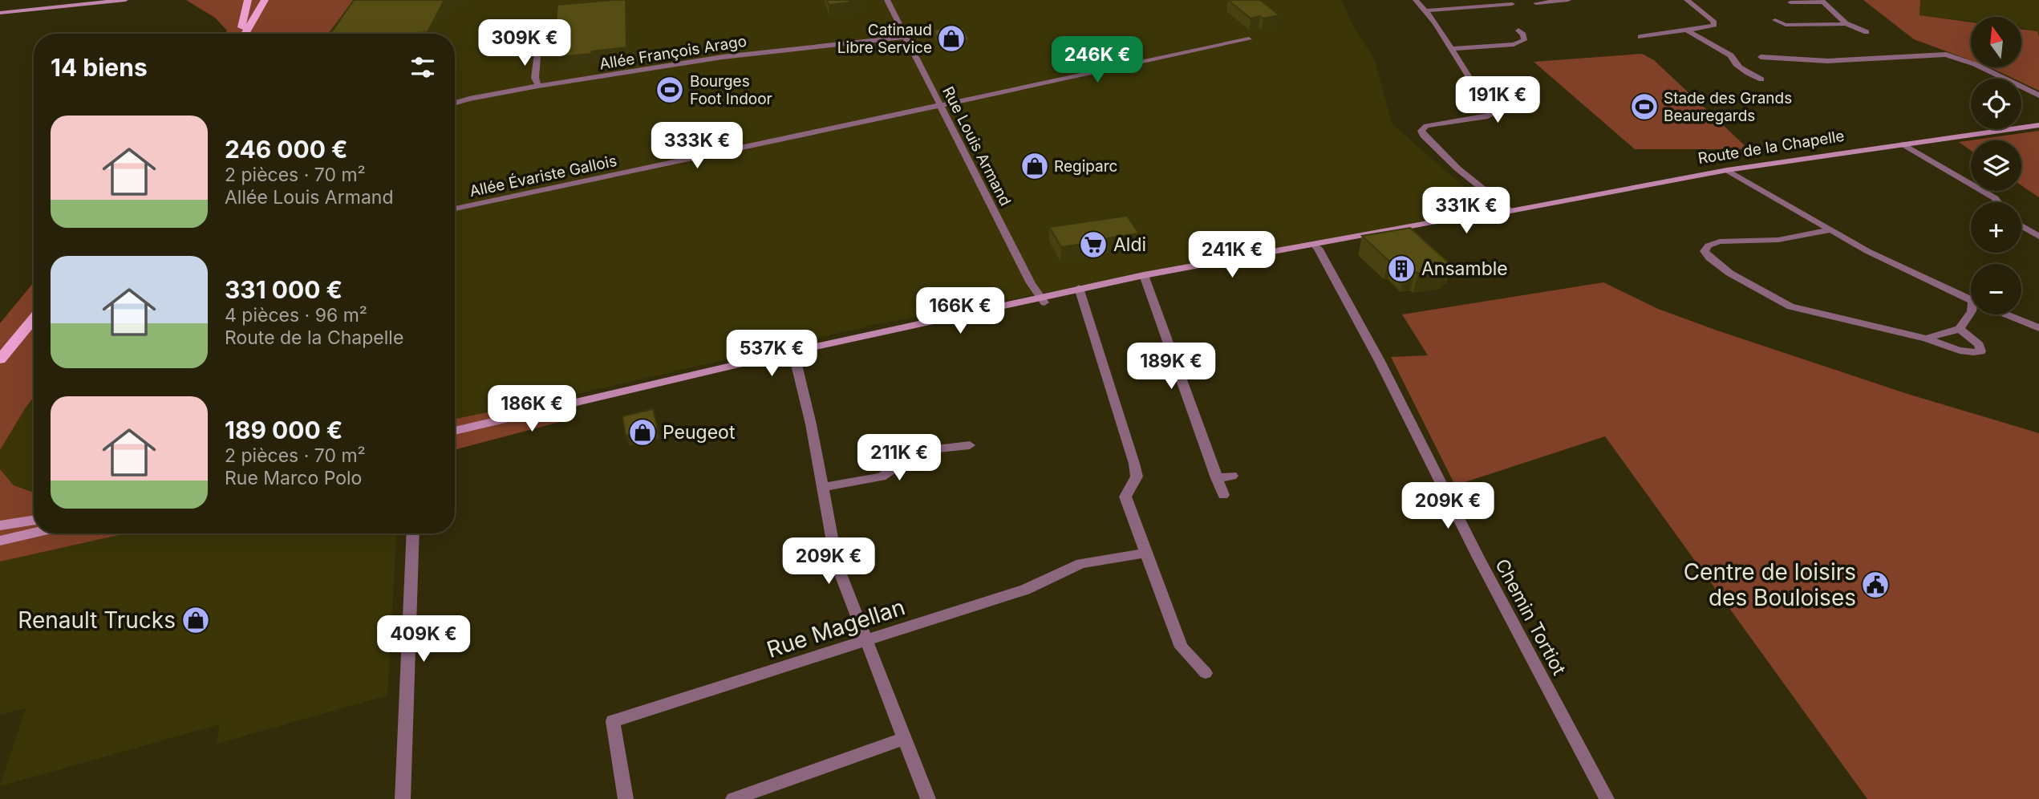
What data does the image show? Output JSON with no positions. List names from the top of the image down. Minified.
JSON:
{"streets":{"main road":["Route de la Chapelle"],"street":["Allée François Arago","Rue Louis Armand","Allée Évariste Gallois","Chemin Tortiot","Rue Magellan"]},"crossings":[["Allée François Arago","Rue Louis Armand"],["Rue Louis Armand","Route de la Chapelle"],["Rue Louis Armand","Allée Évariste Gallois"],["Route de la Chapelle","Chemin Tortiot"]],"places":{"shop":["Catinaud Libre Service","Regiparc","Peugeot","Renault Trucks"],"sports":["Bourges Foot Indoor","Stade des Grands Beauregards"],"supermarket":["Aldi"],"building":["Ansamble"],"public building":["Centre de loisirs des Bouloises"]},"north":"top","page":{"map_buttons":["+","−"],"price":["309K €","246K €","191K €","333K €","331K €","241K €","166K €","537K €","189K €","186K €","211K €","209K €","209K €","409K €"],"heading":"14 biens","list":[{"name":"246 000 €","note":"2 pièces · 70 m² · Allée Louis Armand"},{"name":"331 000 €","note":"4 pièces · 96 m² · Route de la Chapelle"},{"name":"189 000 €","note":"2 pièces · 70 m² · Rue Marco Polo"}]}}
